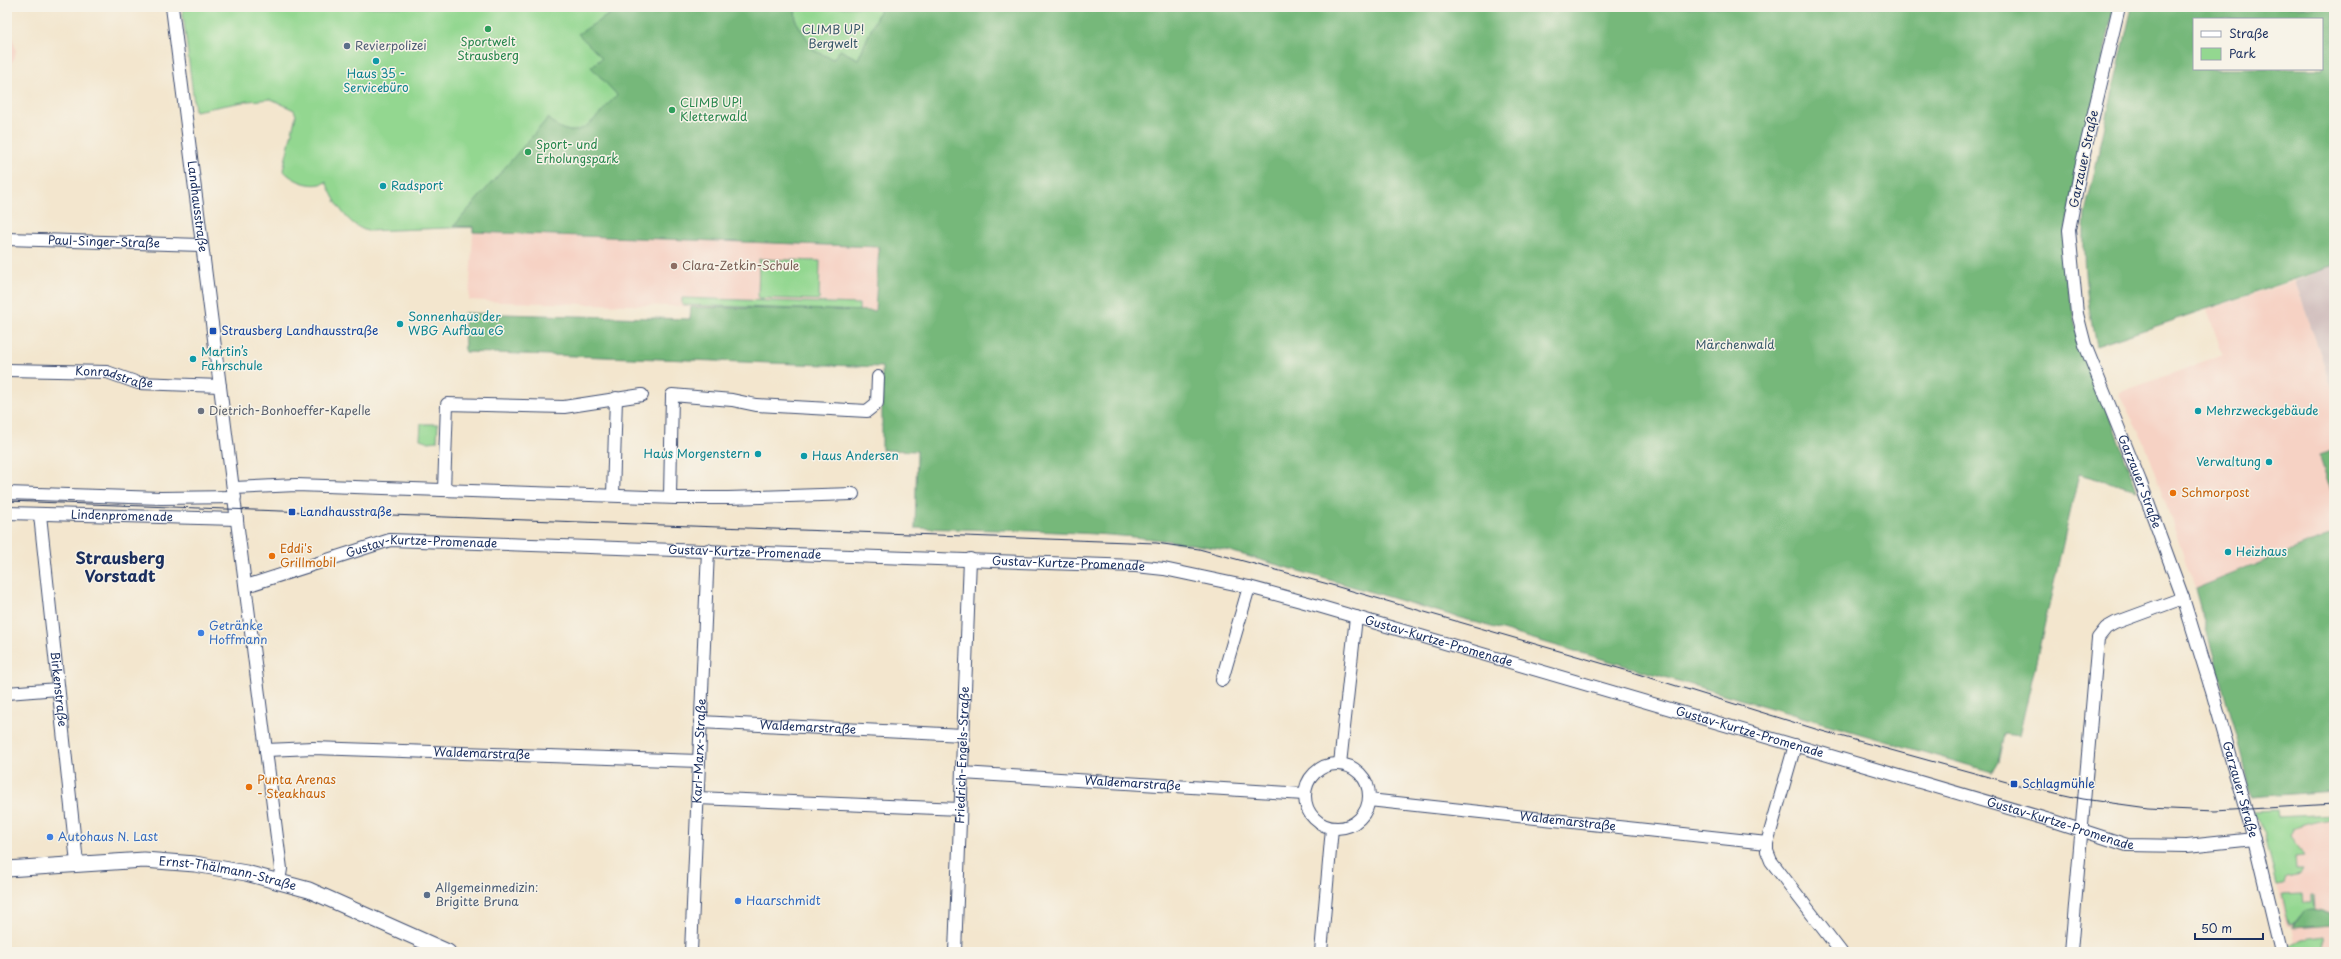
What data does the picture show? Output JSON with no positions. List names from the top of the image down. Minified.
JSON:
{"streets":{"main road":["Ernst-Thälmann-Straße"],"street":["Garzauer Straße","Landhausstraße","Paul-Singer-Straße","Konradstraße","Lindenpromenade","Gustav-Kurtze-Promenade","Birkenstraße","Waldemarstraße","Karl-Marx-Straße","Friedrich-Engels-Straße"]},"crossings":[["Garzauer Straße","Gustav-Kurtze-Promenade"],["Landhausstraße","Paul-Singer-Straße"],["Landhausstraße","Konradstraße"],["Landhausstraße","Lindenpromenade"],["Landhausstraße","Gustav-Kurtze-Promenade"],["Landhausstraße","Waldemarstraße"],["Landhausstraße","Ernst-Thälmann-Straße"],["Lindenpromenade","Birkenstraße"],["Gustav-Kurtze-Promenade","Karl-Marx-Straße"],["Gustav-Kurtze-Promenade","Friedrich-Engels-Straße"],["Birkenstraße","Ernst-Thälmann-Straße"],["Waldemarstraße","Karl-Marx-Straße"],["Waldemarstraße","Friedrich-Engels-Straße"]],"districts":["Strausberg Vorstadt"],"parks":["CLIMB UP! Bergwelt","Märchenwald"],"places":{"other":["Sportwelt Strausberg","Revierpolizei","Haus 35 - Servicebüro","CLIMB UP! Kletterwald","Sport- und Erholungspark","Radsport","Clara-Zetkin-Schule","Sonnenhaus der WBG Aufbau eG","Martin’s Fahrschule","Dietrich-Bonhoeffer-Kapelle","Mehrzweckgebäude","Haus Morgenstern","Haus Andersen","Verwaltung","Schmorpost","Heizhaus","Eddi's Grillmobil","Getränke Hoffmann","Punta Arenas - Steakhaus","Autohaus N. Last","Allgemeinmedizin: Brigitte Bruna","Haarschmidt"],"transit":["Strausberg Landhausstraße","Landhausstraße","Schlagmühle"]},"legend":["Straße","Park"],"scale_bar":"50 m"}
